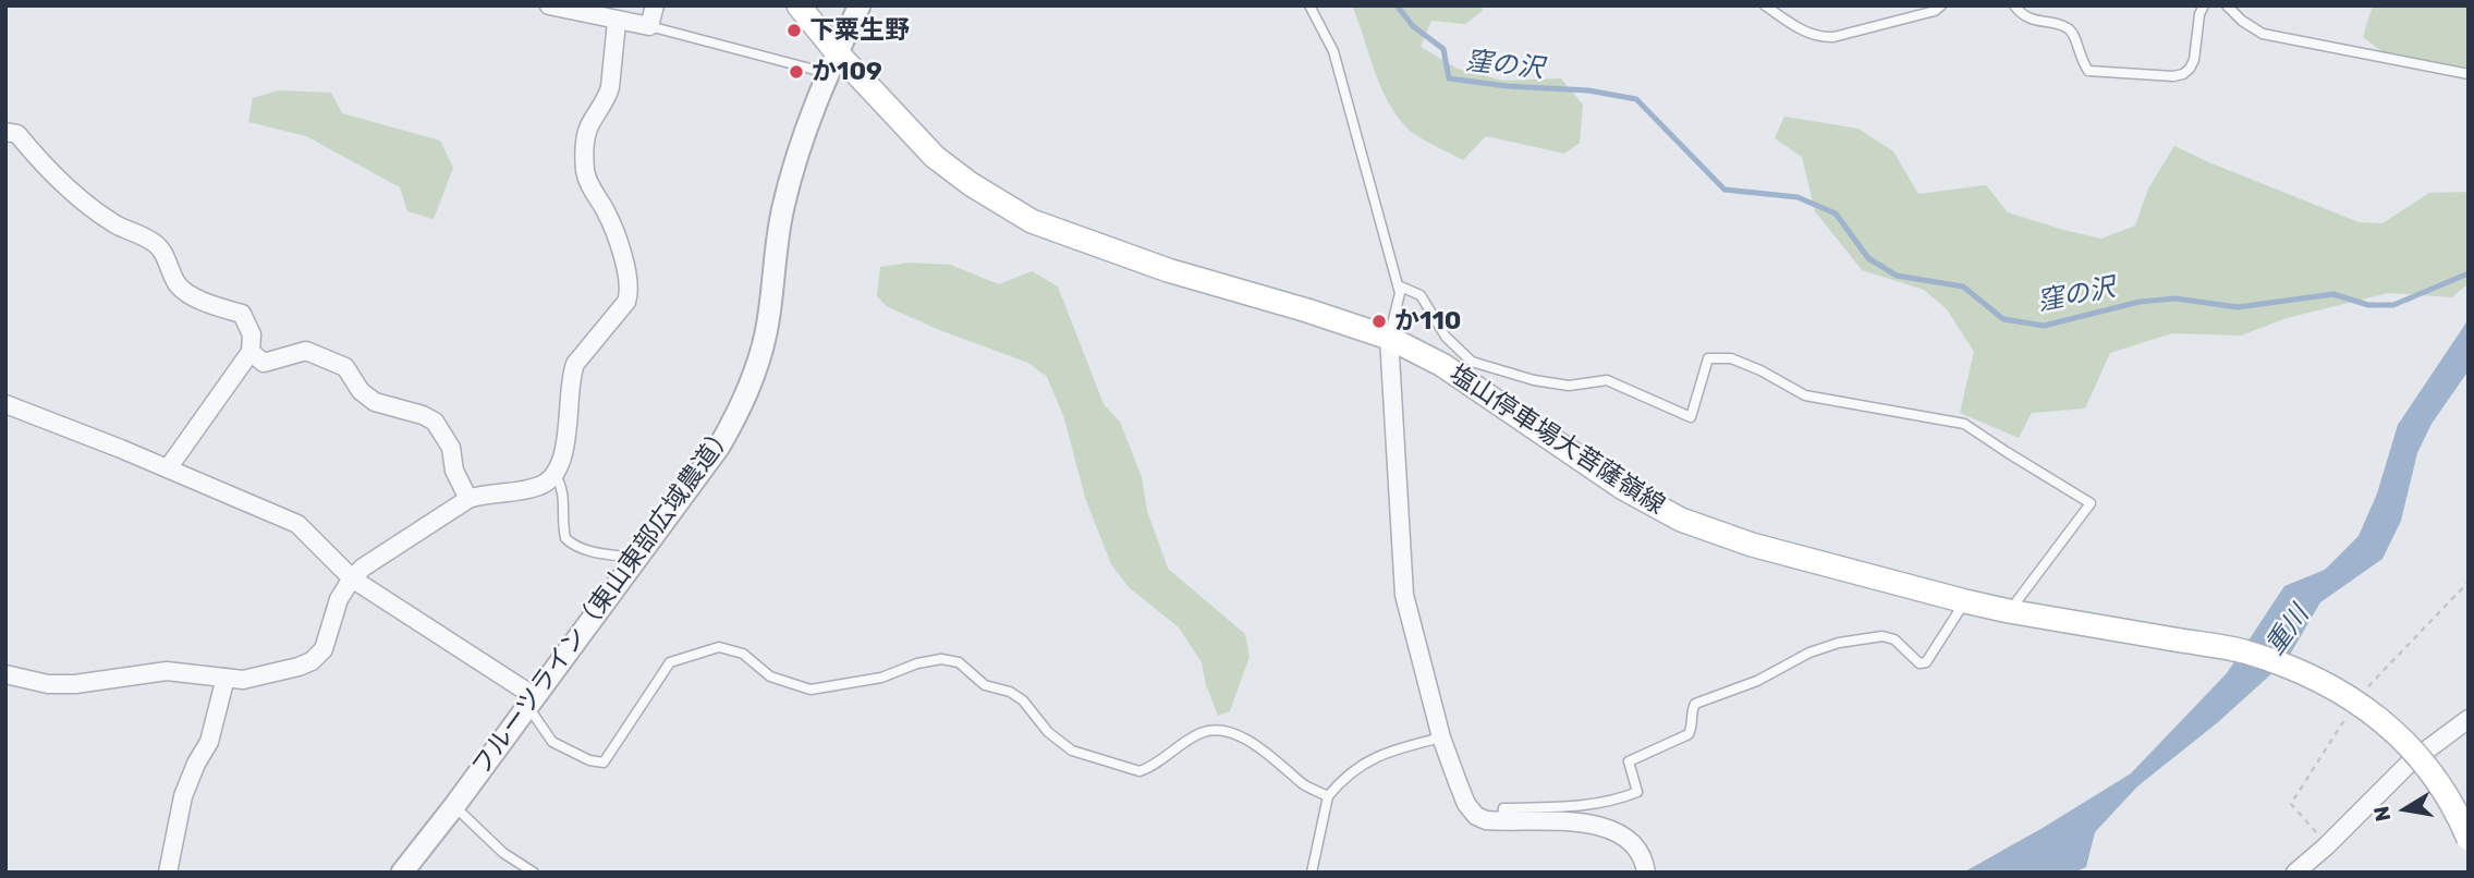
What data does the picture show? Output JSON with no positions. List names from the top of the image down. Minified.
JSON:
{"streets":{"main road":["塩山停車場大菩薩嶺線"],"street":["フルーツライン（東山東部広域農道）"]},"crossings":[["塩山停車場大菩薩嶺線","フルーツライン（東山東部広域農道）"]],"water":["窪の沢","重川"],"places":["下粟生野","か109","か110"],"north":"left"}
